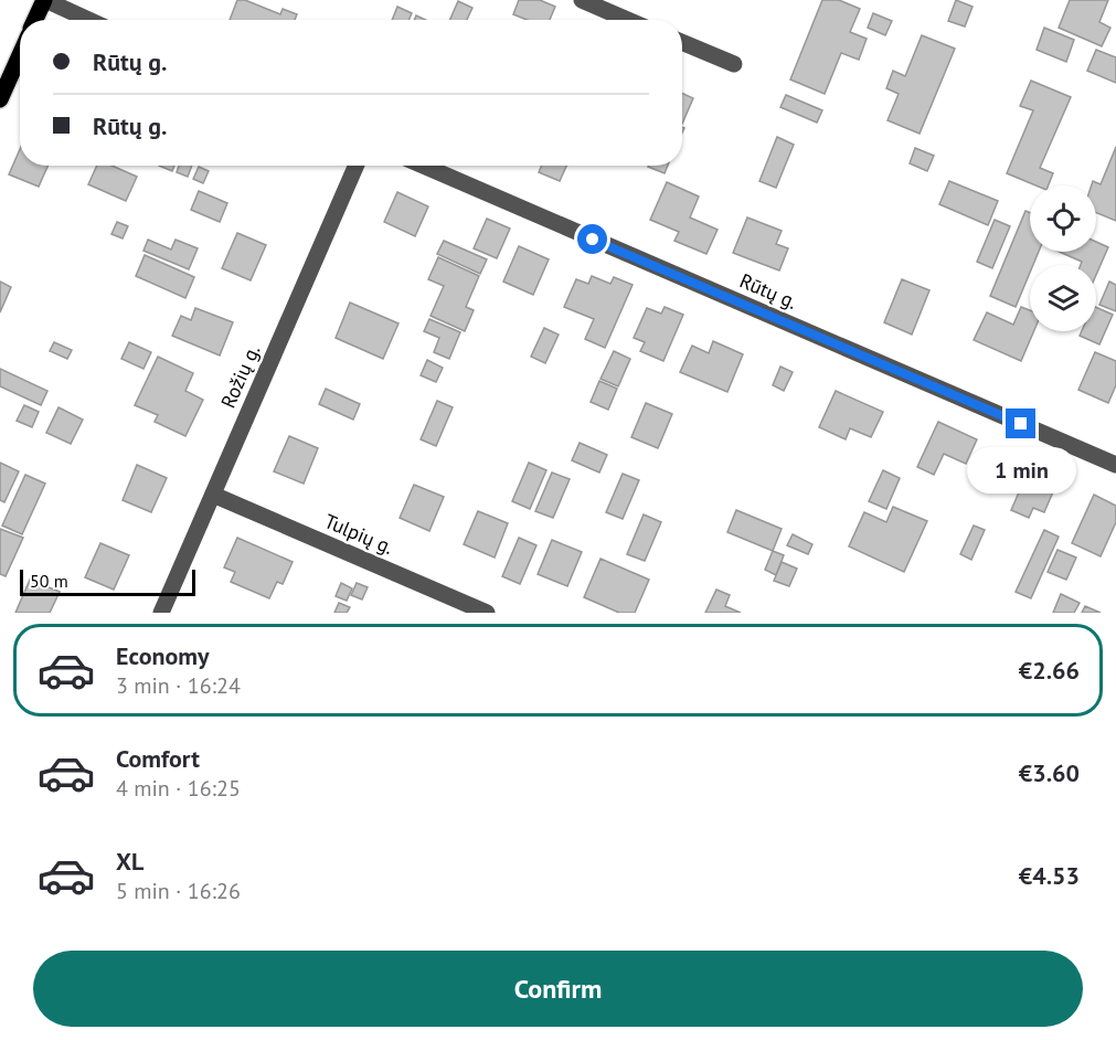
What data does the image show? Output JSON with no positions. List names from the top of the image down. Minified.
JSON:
{"streets":{"street":["Rūtų g.","Rožių g.","Tulpių g."]},"crossings":[["Rožių g.","Tulpių g."]],"scale_bar":"50 m","page":{"banner":["Rūtų g.","Rūtų g."],"bubble":"1 min","scale":"50 m","list":[{"name":"Economy","note":"3 min · 16:24","value":"€2.66"},{"name":"Comfort","note":"4 min · 16:25","value":"€3.60"},{"name":"XL","note":"5 min · 16:26","value":"€4.53"}],"buttons":"Confirm"}}
